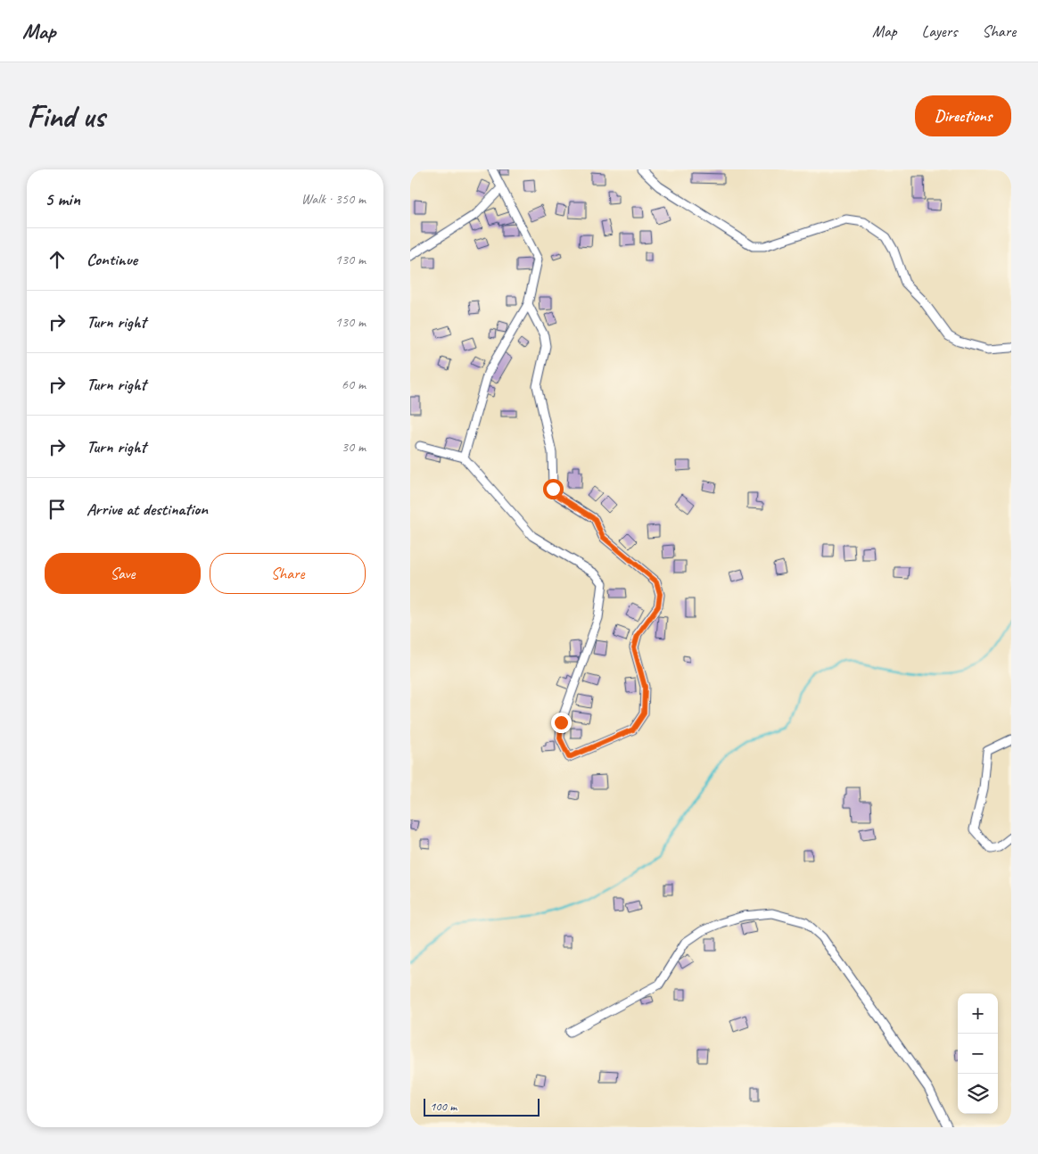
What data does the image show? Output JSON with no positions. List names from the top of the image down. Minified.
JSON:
{"scale_bar":"100 m","page":{"header":"Map","nav":["Map","Layers","Share"],"buttons":["Directions",["Save","Share"]],"title":"Find us","heading":["5 min","Walk · 350 m"],"list":[["Continue","130 m"],["Turn right","130 m"],["Turn right","60 m"],["Turn right","30 m"],"Arrive at destination"],"map_buttons":["+","−"],"scale":"100 m"}}
